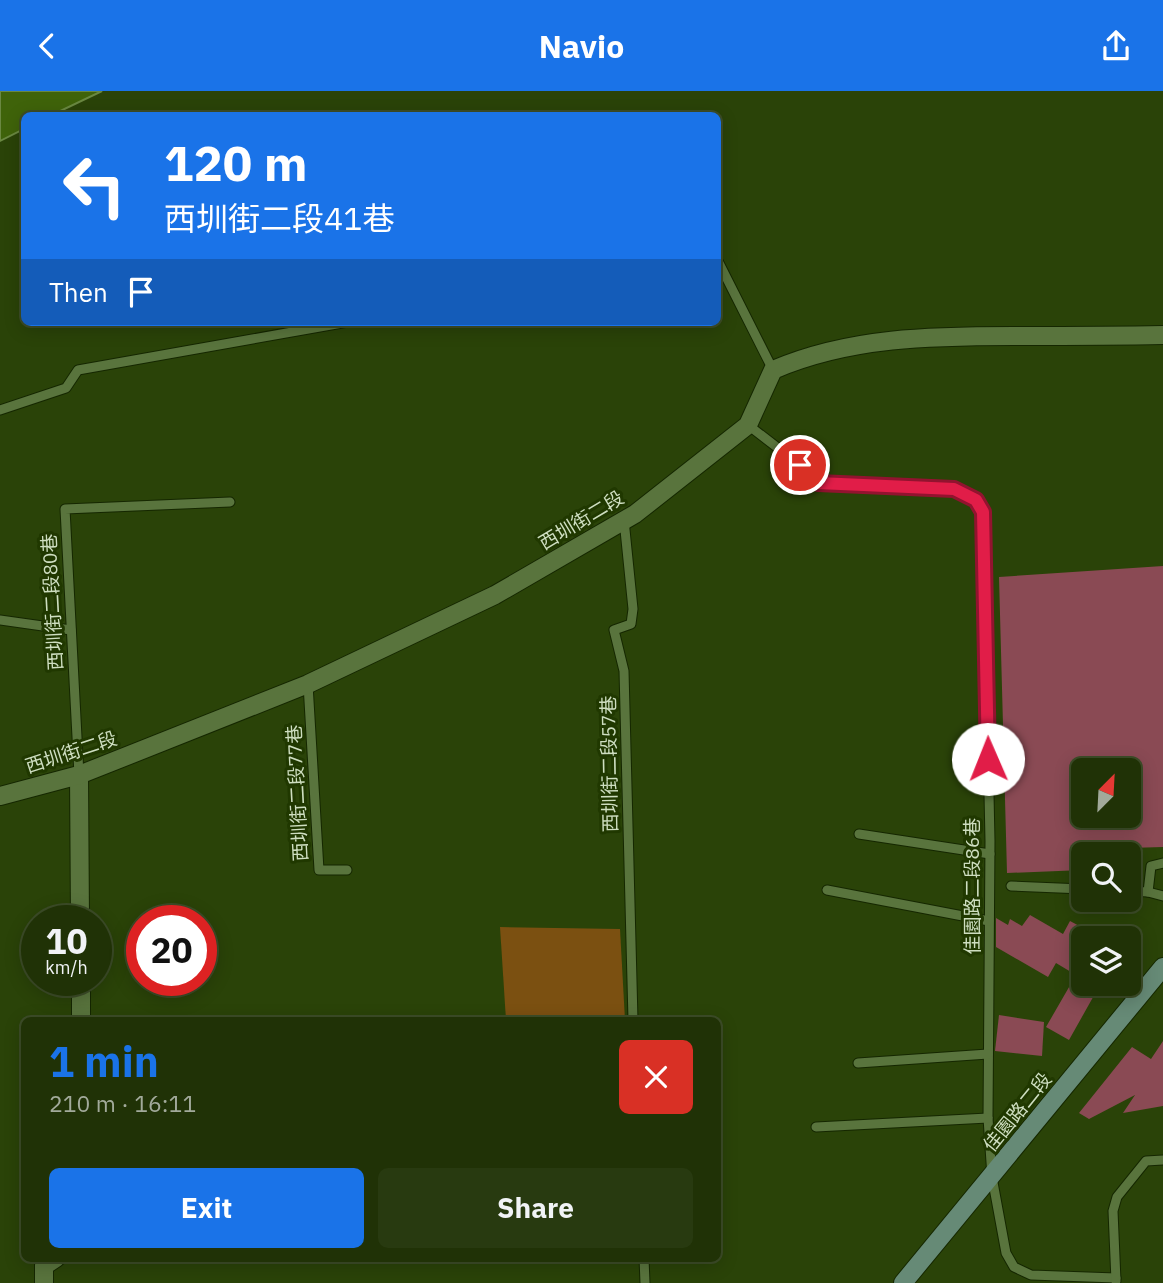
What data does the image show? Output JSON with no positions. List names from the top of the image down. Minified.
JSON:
{"streets":{"street":["西圳街二段","佳園路二段"],"lane":["西圳街二段80巷","西圳街二段57巷","西圳街二段77巷","佳園路二段86巷"]},"crossings":[["西圳街二段","西圳街二段80巷"],["西圳街二段","西圳街二段57巷"],["西圳街二段","西圳街二段77巷"],["西圳街二段","佳園路二段86巷"],["佳園路二段86巷","佳園路二段"]],"north":"top right","page":{"header":"Navio","turn":["120 m","西圳街二段41巷"],"then":"Then","speed":"10 km/h","limit":"20","heading":["1 min","210 m · 16:11"],"buttons":["Exit","Share"]}}
